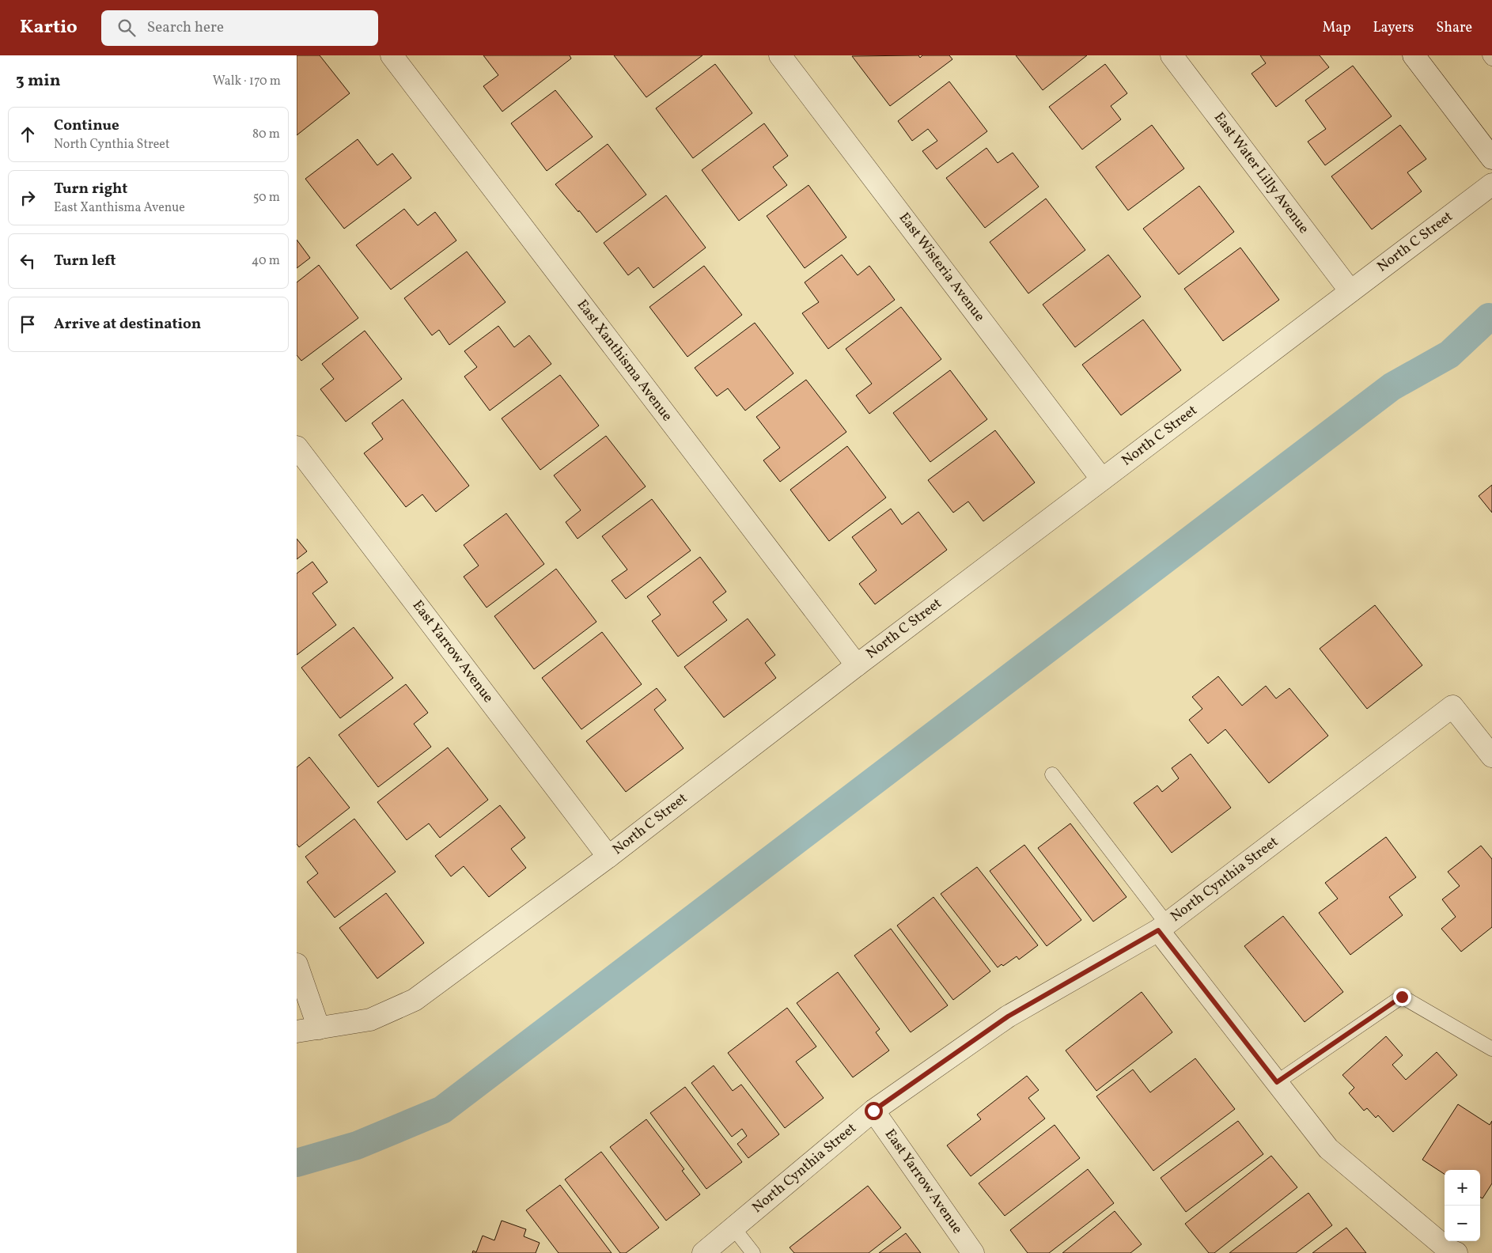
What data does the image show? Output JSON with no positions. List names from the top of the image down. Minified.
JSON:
{"streets":{"street":["East Water Lilly Avenue","North C Street","East Wisteria Avenue","East Xanthisma Avenue","East Yarrow Avenue","North Cynthia Street"]},"crossings":[["East Water Lilly Avenue","North C Street"],["North C Street","East Wisteria Avenue"],["North C Street","East Xanthisma Avenue"],["North C Street","East Yarrow Avenue"],["East Yarrow Avenue","North Cynthia Street"]],"page":{"header":"Kartio","search":"Search here","nav":["Map","Layers","Share"],"heading":["3 min","Walk · 170 m"],"list":[["Continue","North Cynthia Street","80 m"],["Turn right","East Xanthisma Avenue","50 m"],["Turn left","40 m"],"Arrive at destination"],"map_buttons":["+","−"]}}
